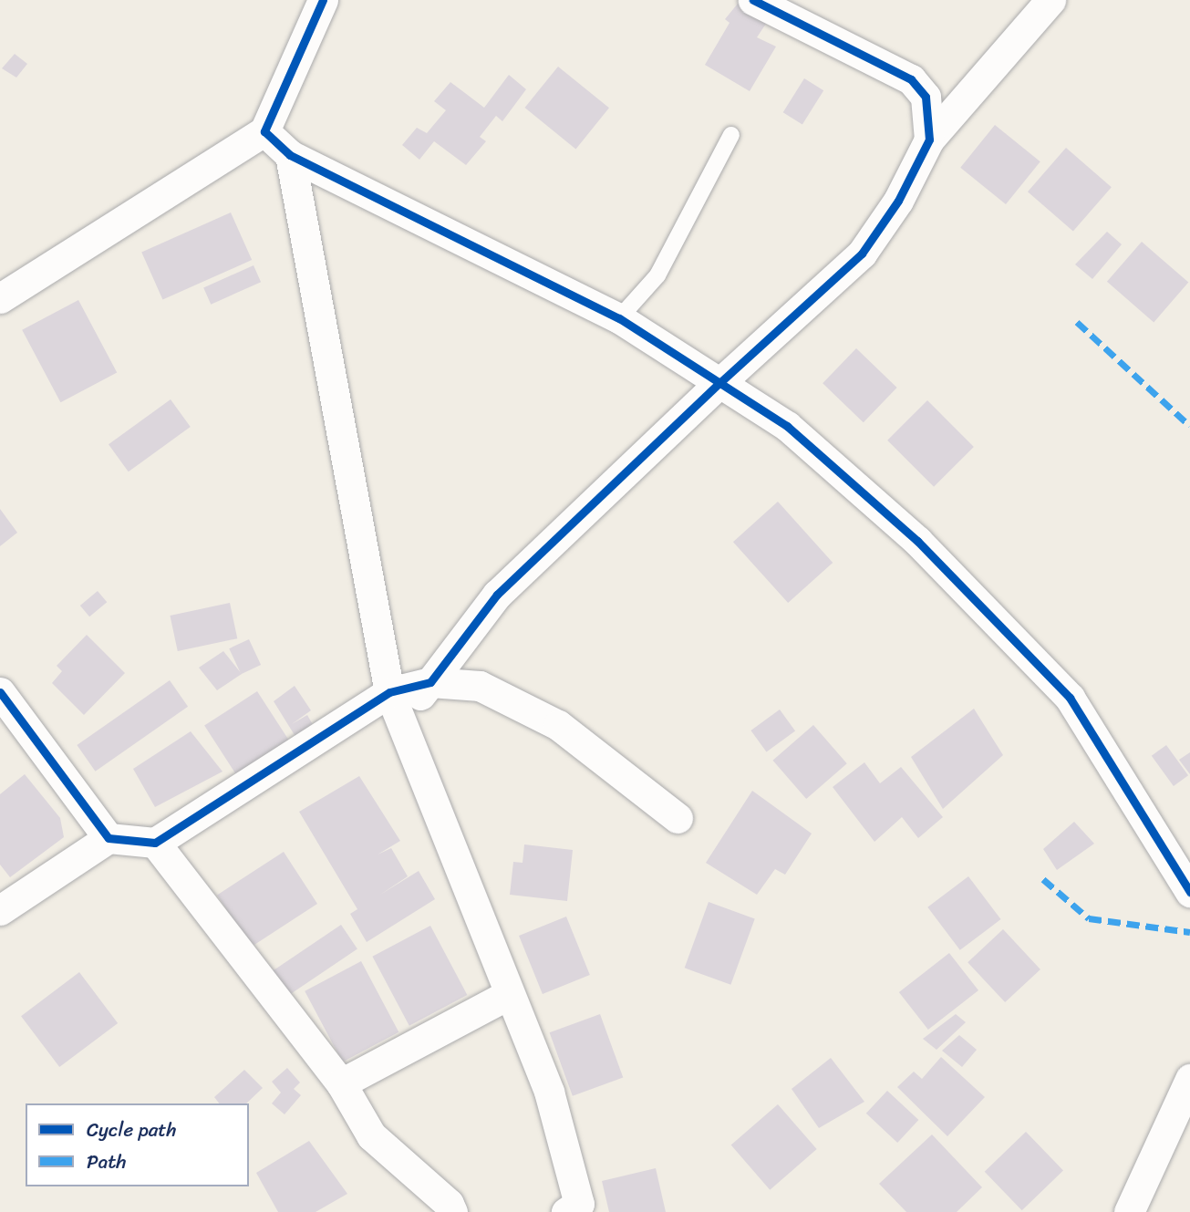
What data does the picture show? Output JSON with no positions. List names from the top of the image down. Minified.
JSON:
{"legend":["Cycle path","Path"]}
